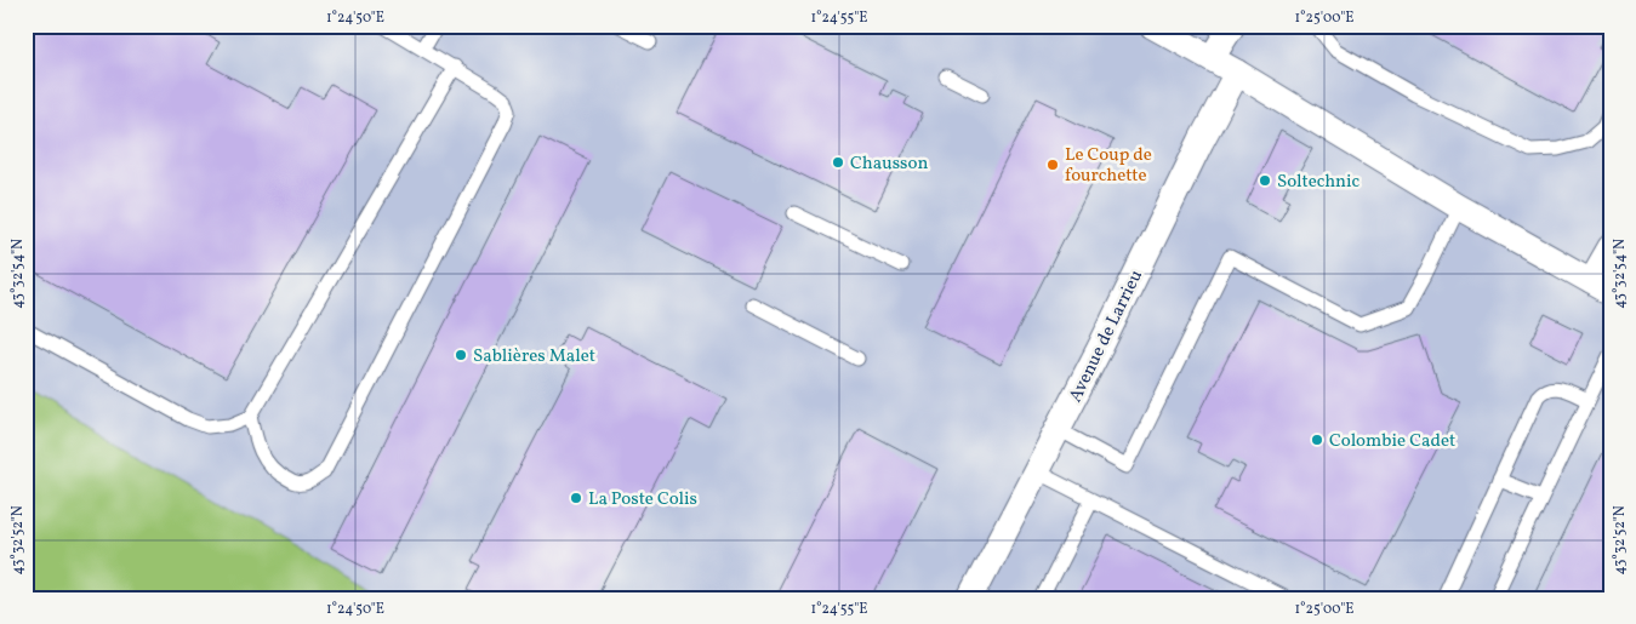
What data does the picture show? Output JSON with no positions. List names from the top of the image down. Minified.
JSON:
{"streets":{"street":["Avenue de Larrieu"]},"places":["Chausson","Le Coup de fourchette","Soltechnic","Sablières Malet","Colombie Cadet","La Poste Colis"],"coordinates":["1°24'50\"E","1°24'55\"E","1°25'00\"E","43°32'54\"N","43°32'52\"N"]}
